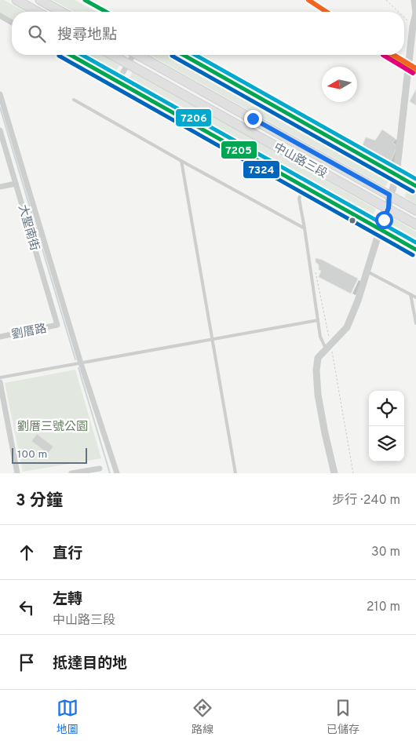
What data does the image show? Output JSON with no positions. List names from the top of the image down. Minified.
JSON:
{"streets":{"main road":["中山路三段"],"street":["大聖南街","劉厝路"]},"crossings":[["大聖南街","劉厝路"]],"parks":["劉厝三號公園"],"lines":["transit line 7205","transit line 7206","transit line 7324"],"scale_bar":"100 m","north":"left","page":{"search":"搜尋地點","scale":"100 m","heading":["3 分鐘","步行 · 240 m"],"list":[["直行","30 m"],["左轉","中山路三段","210 m"],"抵達目的地"],"nav":["地圖","路線","已儲存"]}}
